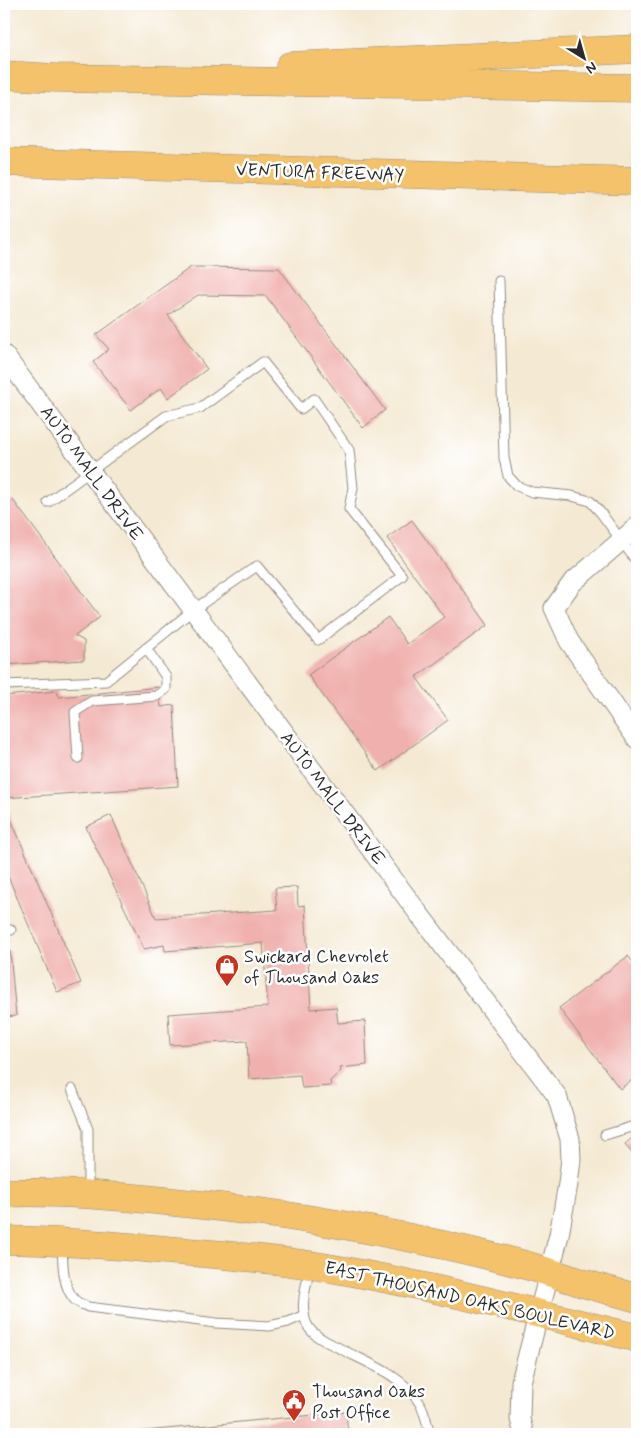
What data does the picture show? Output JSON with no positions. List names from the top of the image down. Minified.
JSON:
{"streets":{"main road":["VENTURA FREEWAY","EAST THOUSAND OAKS BOULEVARD"],"street":["AUTO MALL DRIVE"]},"crossings":[["AUTO MALL DRIVE","EAST THOUSAND OAKS BOULEVARD"]],"places":{"shop":["Swickard Chevrolet of Thousand Oaks"],"public building":["Thousand Oaks Post Office"]},"north":"bottom right"}
